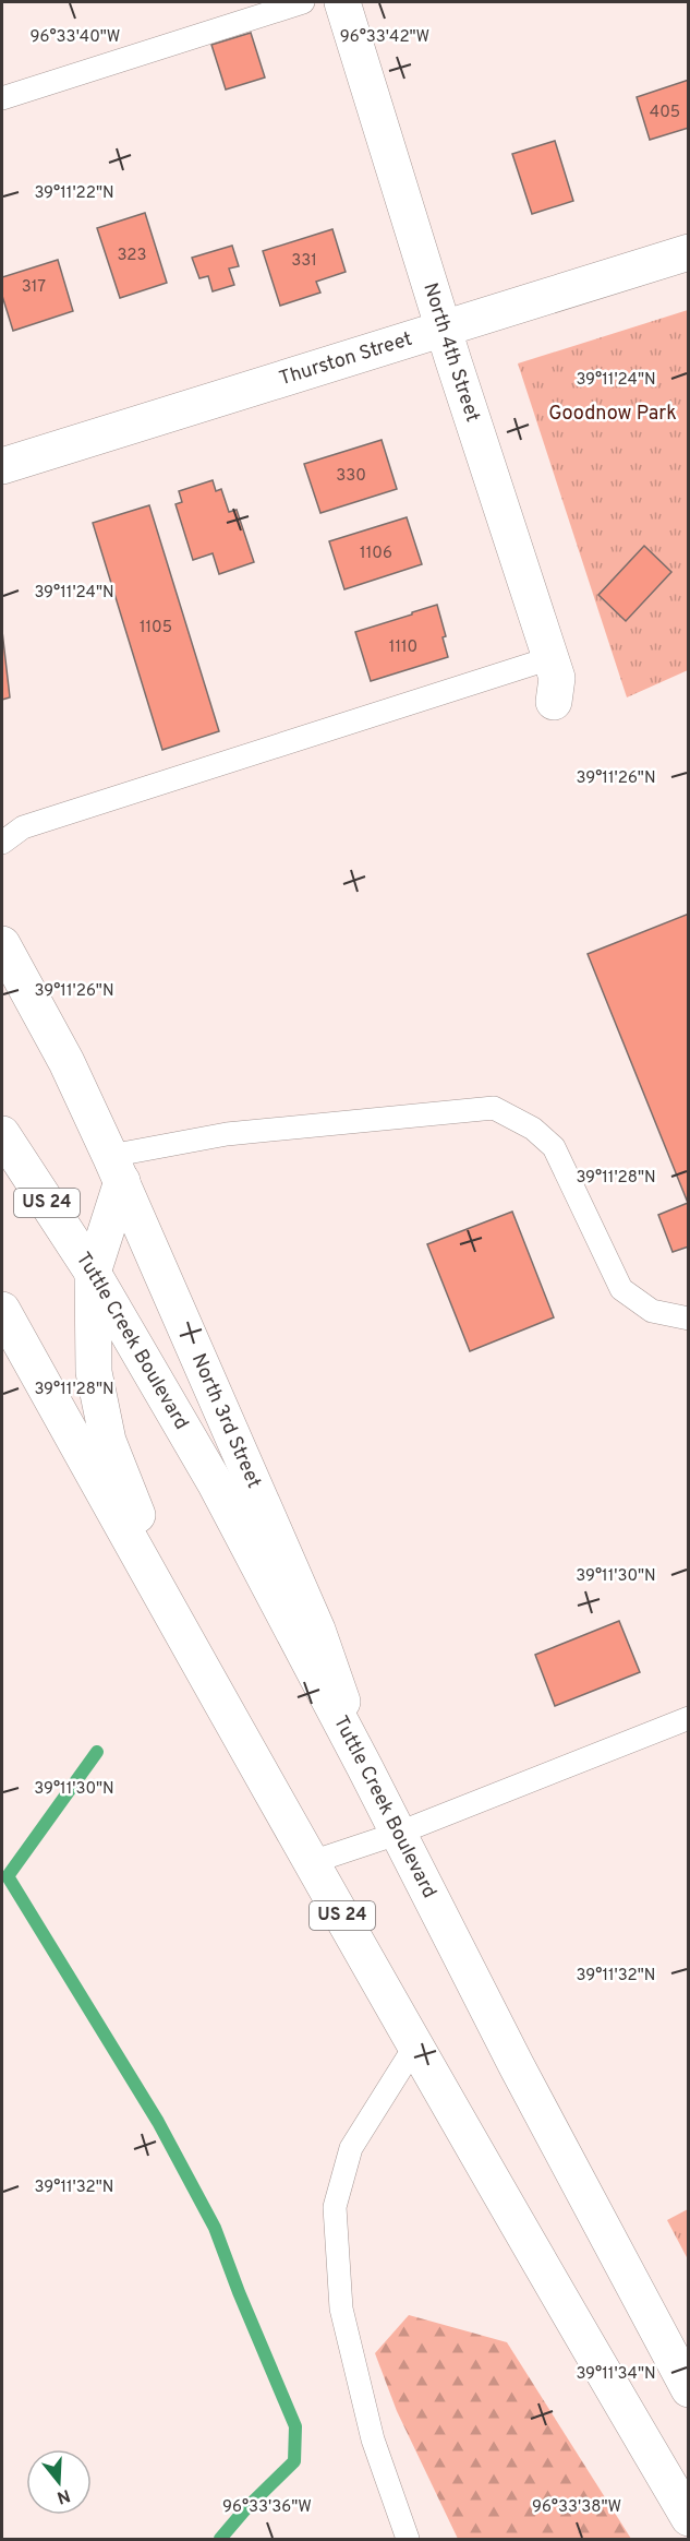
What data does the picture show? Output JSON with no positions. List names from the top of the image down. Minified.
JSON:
{"streets":{"main road":["North 4th Street","Thurston Street","US 24","Tuttle Creek Boulevard","North 3rd Street"]},"crossings":[["North 4th Street","Thurston Street"],["Tuttle Creek Boulevard","North 3rd Street"]],"parks":["Goodnow Park"],"house_numbers":["405","323","331","317","330","1106","1105","1110"],"north":"bottom","coordinates":["96°33'40\"W","96°33'42\"W","39°11'22\"N","39°11'24\"N","39°11'26\"N","39°11'28\"N","39°11'30\"N","39°11'32\"N","39°11'34\"N","96°33'36\"W","96°33'38\"W"]}
